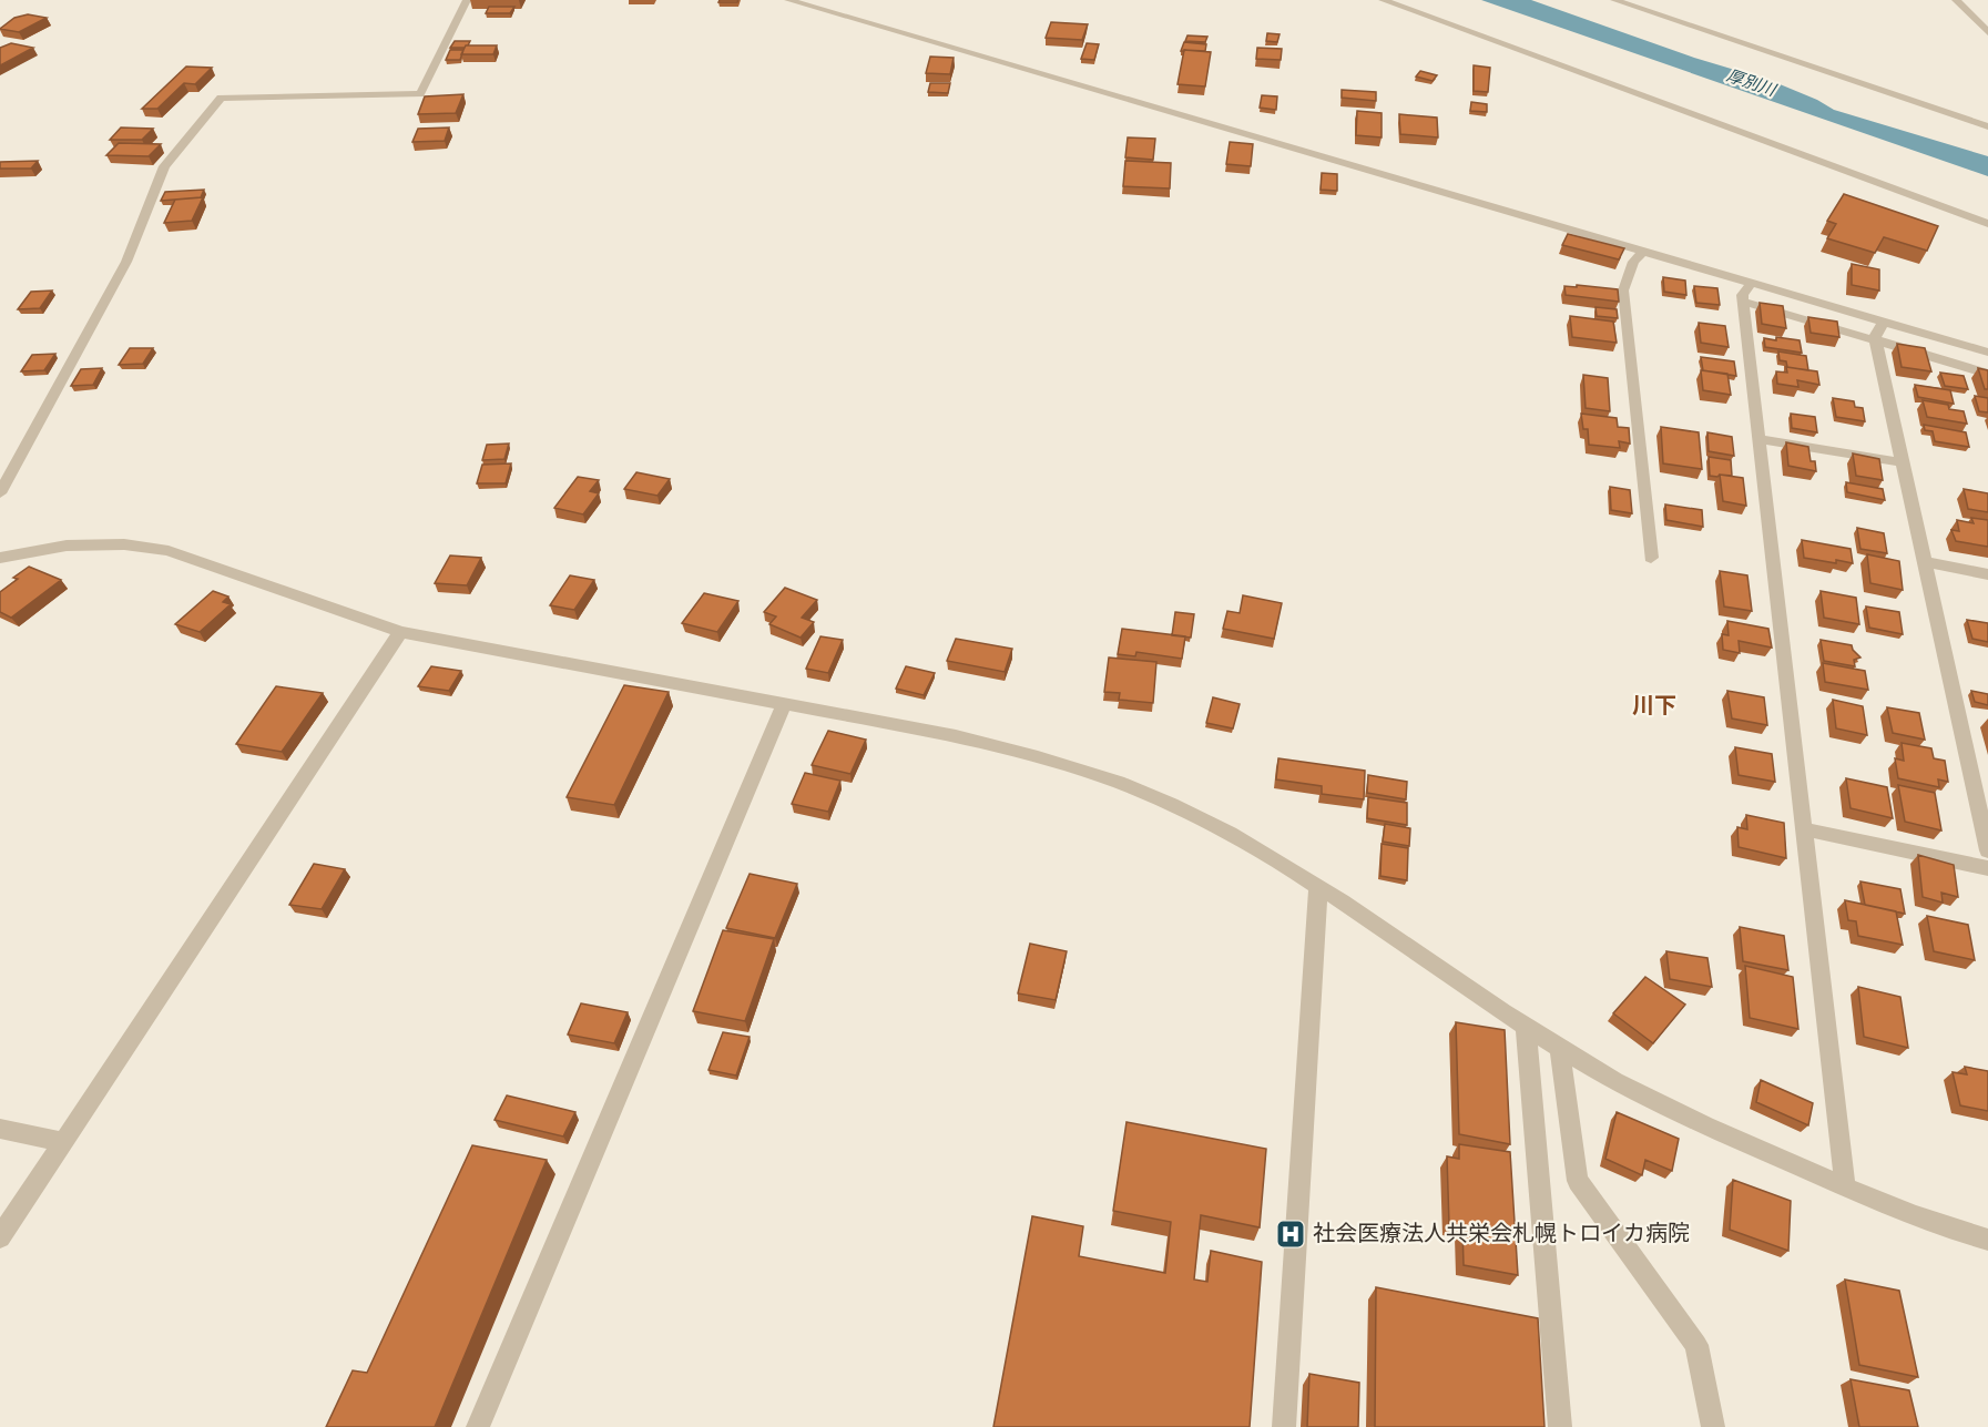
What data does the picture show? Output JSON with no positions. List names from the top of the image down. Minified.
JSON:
{"districts":["川下"],"water":["厚別川"],"places":{"hospital":["社会医療法人共栄会札幌トロイカ病院"]}}
